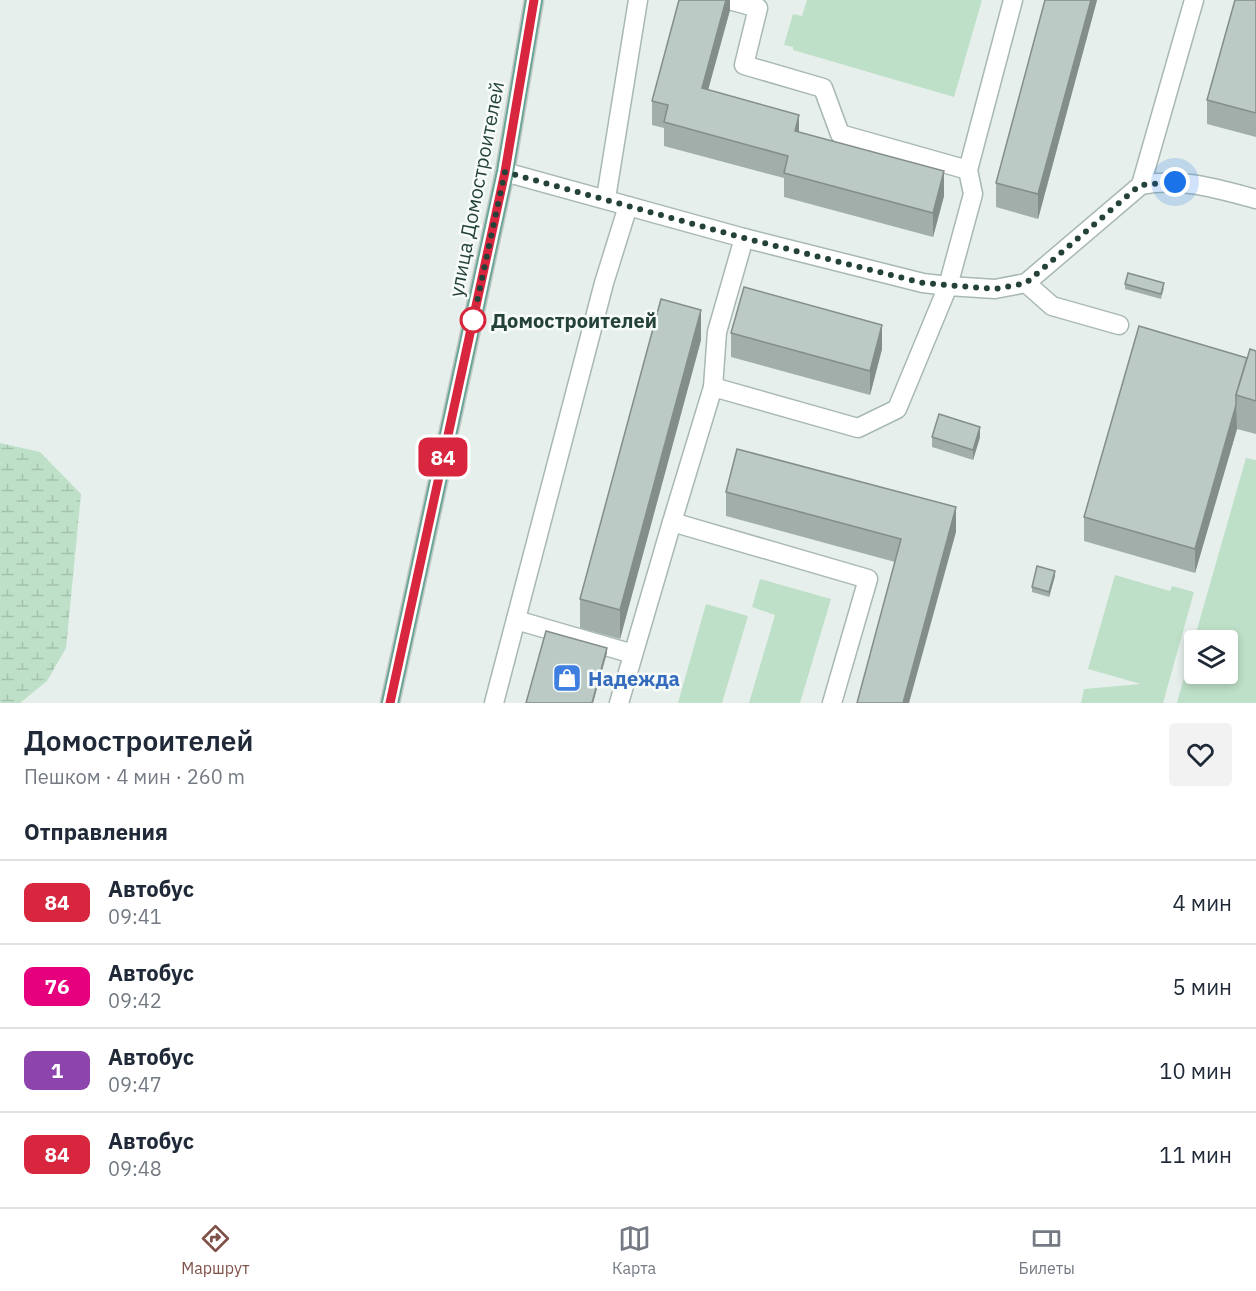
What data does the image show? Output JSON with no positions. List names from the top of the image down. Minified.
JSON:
{"streets":{"main road":["улица Домостроителей"]},"places":{"other":["Домостроителей"],"shop":["Надежда"]},"lines":["bus line 84"],"page":{"on_map":"84","heading":[["Домостроителей","Пешком · 4 мин · 260 m"],"Отправления"],"list":[{"mark":"84","name":"Автобус","note":"09:41","value":"4 мин"},{"mark":"76","name":"Автобус","note":"09:42","value":"5 мин"},{"mark":"1","name":"Автобус","note":"09:47","value":"10 мин"},{"mark":"84","name":"Автобус","note":"09:48","value":"11 мин"}],"tabs":["Маршрут","Карта","Билеты"]}}
